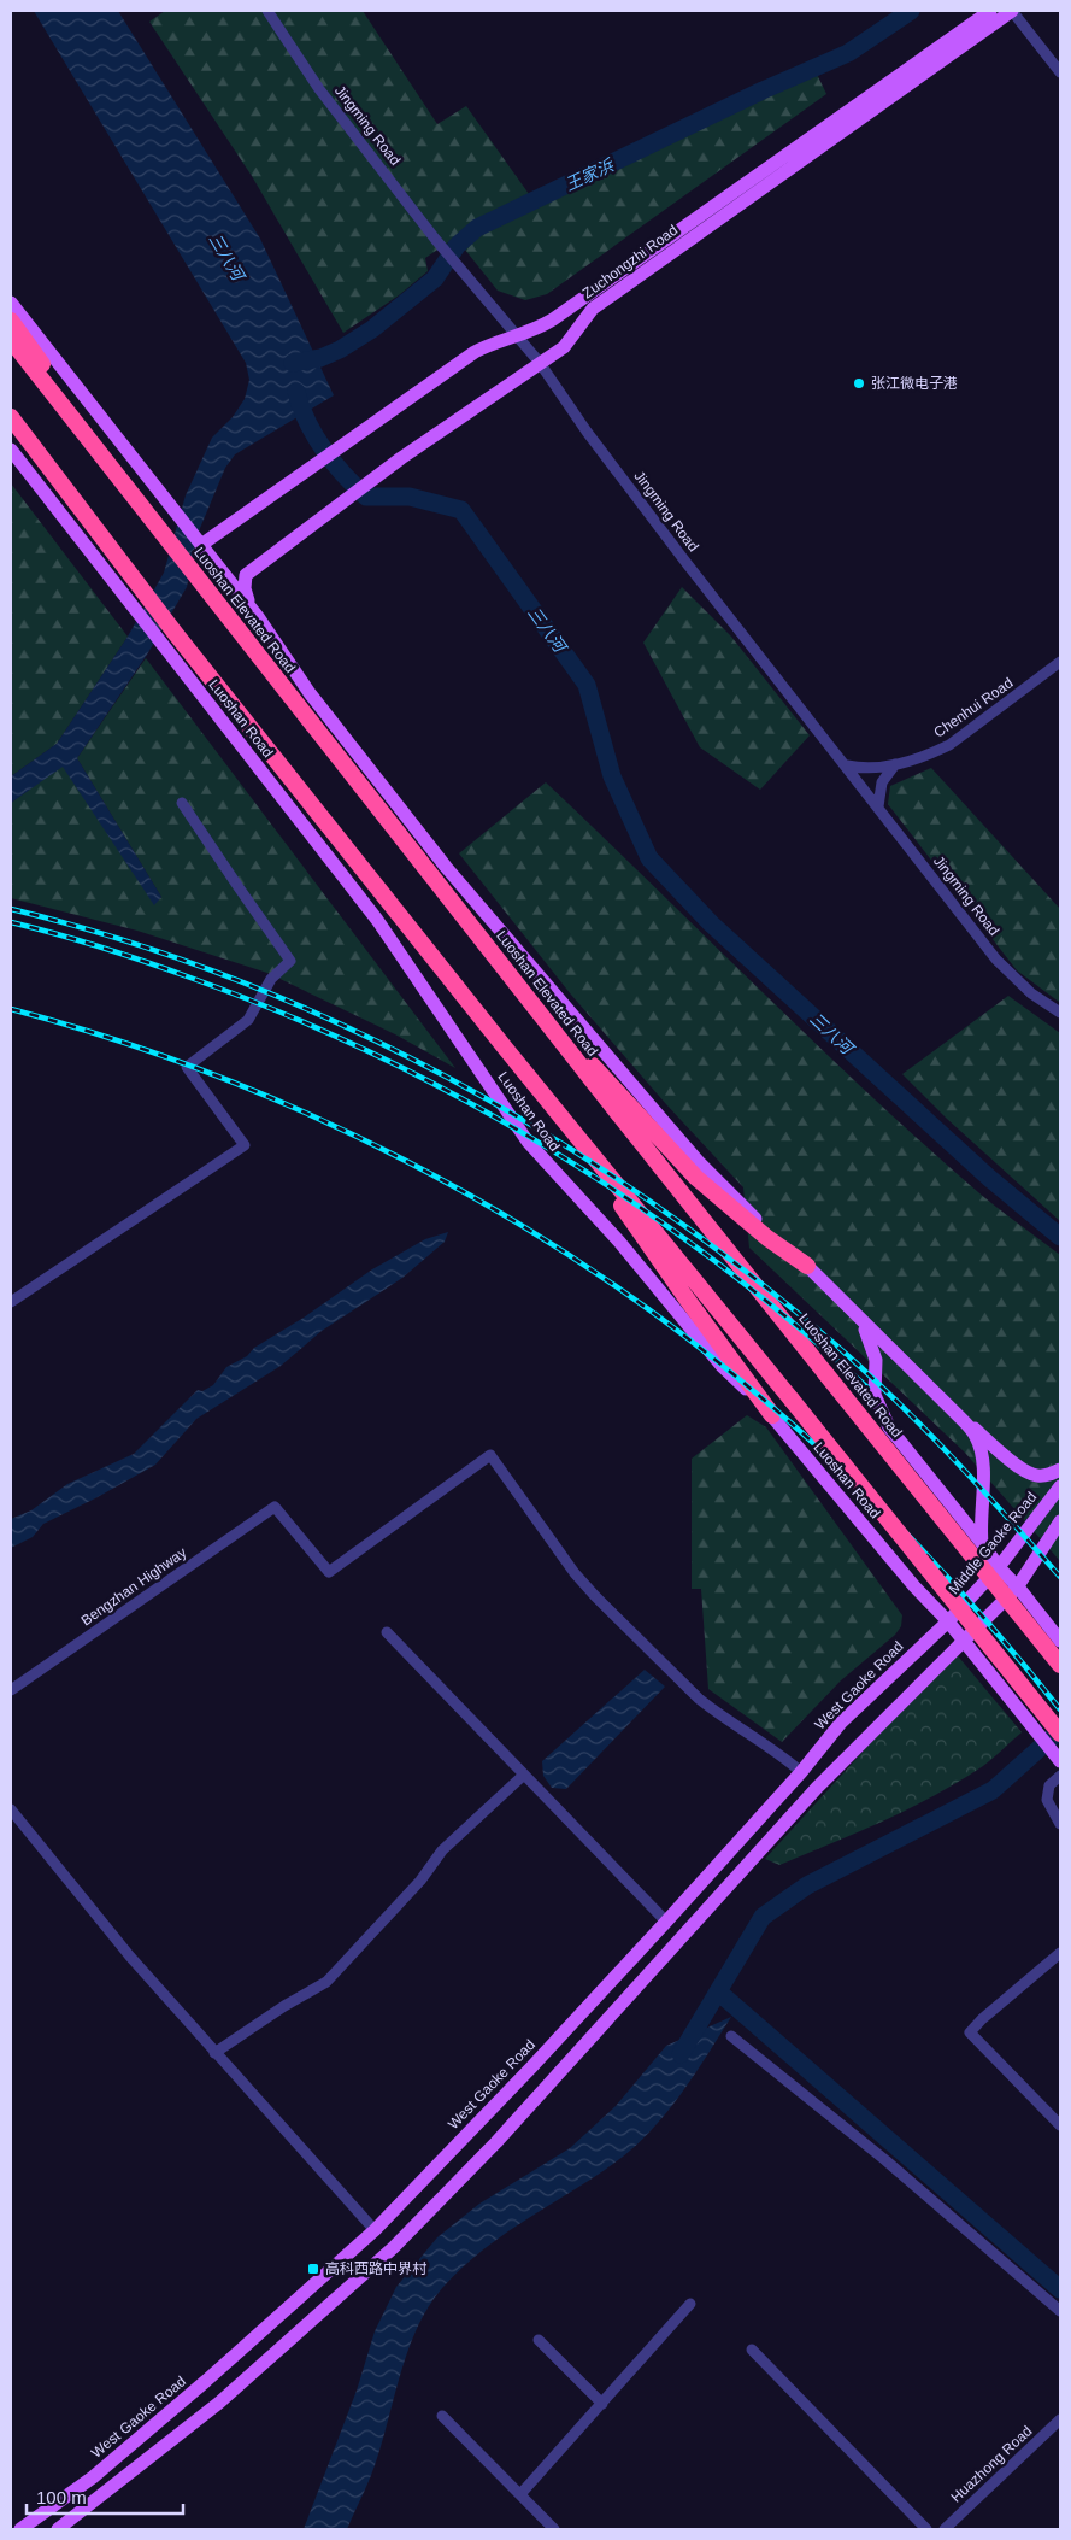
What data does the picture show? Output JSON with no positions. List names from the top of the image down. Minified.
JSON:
{"streets":{"highway":["Luoshan Elevated Road"],"main road":["Zuchongzhi Road","Luoshan Road","Middle Gaoke Road","West Gaoke Road"],"street":["Jingming Road","Chenhui Road","Bengzhan Highway","Huazhong Road"]},"crossings":[["Jingming Road","Zuchongzhi Road"],["Jingming Road","Chenhui Road"],["Luoshan Road","Middle Gaoke Road"],["Luoshan Road","West Gaoke Road"],["Middle Gaoke Road","West Gaoke Road"],["Bengzhan Highway","West Gaoke Road"]],"water":["王家浜","三八河"],"places":{"other":["张江微电子港"],"transit":["高科西路中界村"]},"scale_bar":"100 m"}
